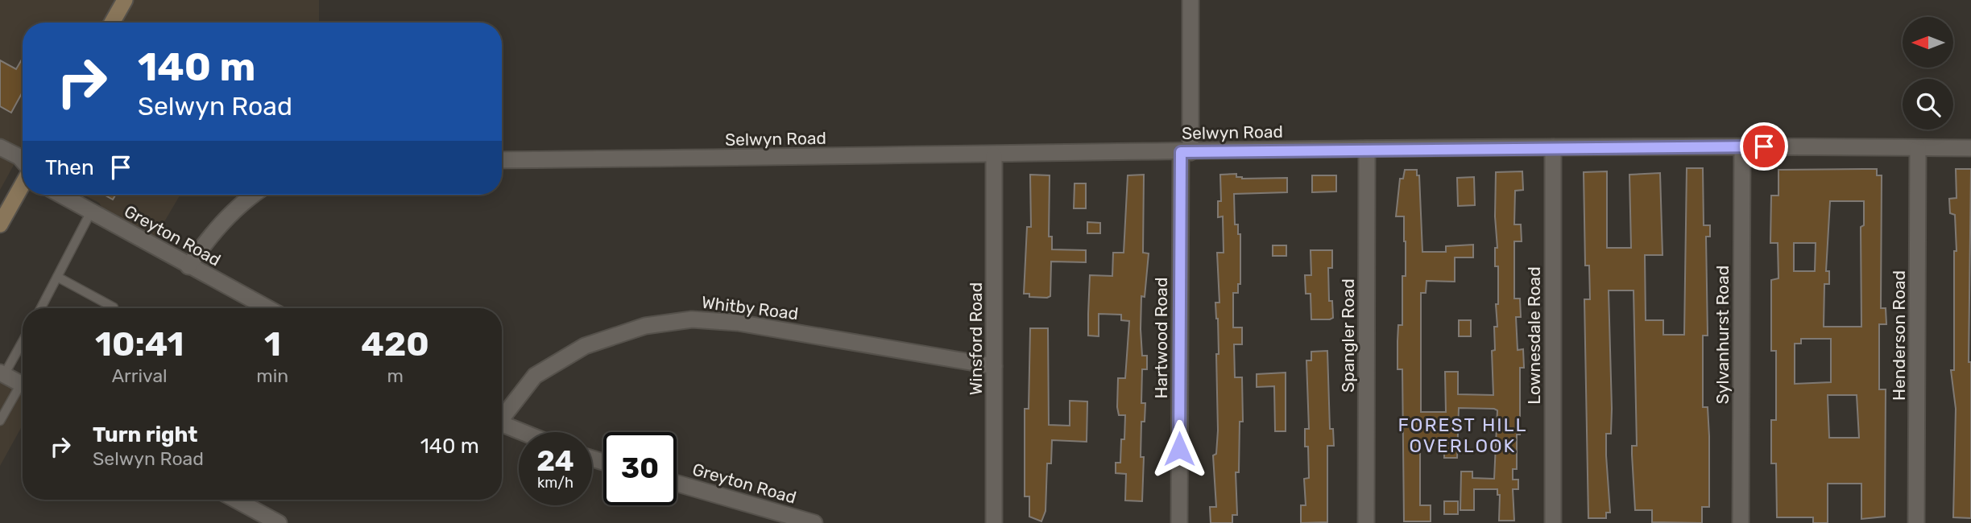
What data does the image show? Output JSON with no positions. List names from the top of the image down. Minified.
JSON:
{"streets":{"street":["Selwyn Road","Greyton Road","Whitby Road","Sylvanhurst Road","Spangler Road","Lownesdale Road","Henderson Road","Hartwood Road","Winsford Road"]},"crossings":[["Selwyn Road","Sylvanhurst Road"],["Selwyn Road","Spangler Road"],["Selwyn Road","Lownesdale Road"],["Selwyn Road","Henderson Road"],["Selwyn Road","Hartwood Road"],["Selwyn Road","Winsford Road"],["Whitby Road","Winsford Road"]],"districts":["FOREST HILL OVERLOOK"],"north":"left","page":{"turn":["140 m","Selwyn Road"],"then":"Then","eta":["10:41","Arrival","1","min","420","m"],"list":[{"name":"Turn right","note":"Selwyn Road","value":"140 m"}],"speed":"24 km/h","limit":"30"}}
